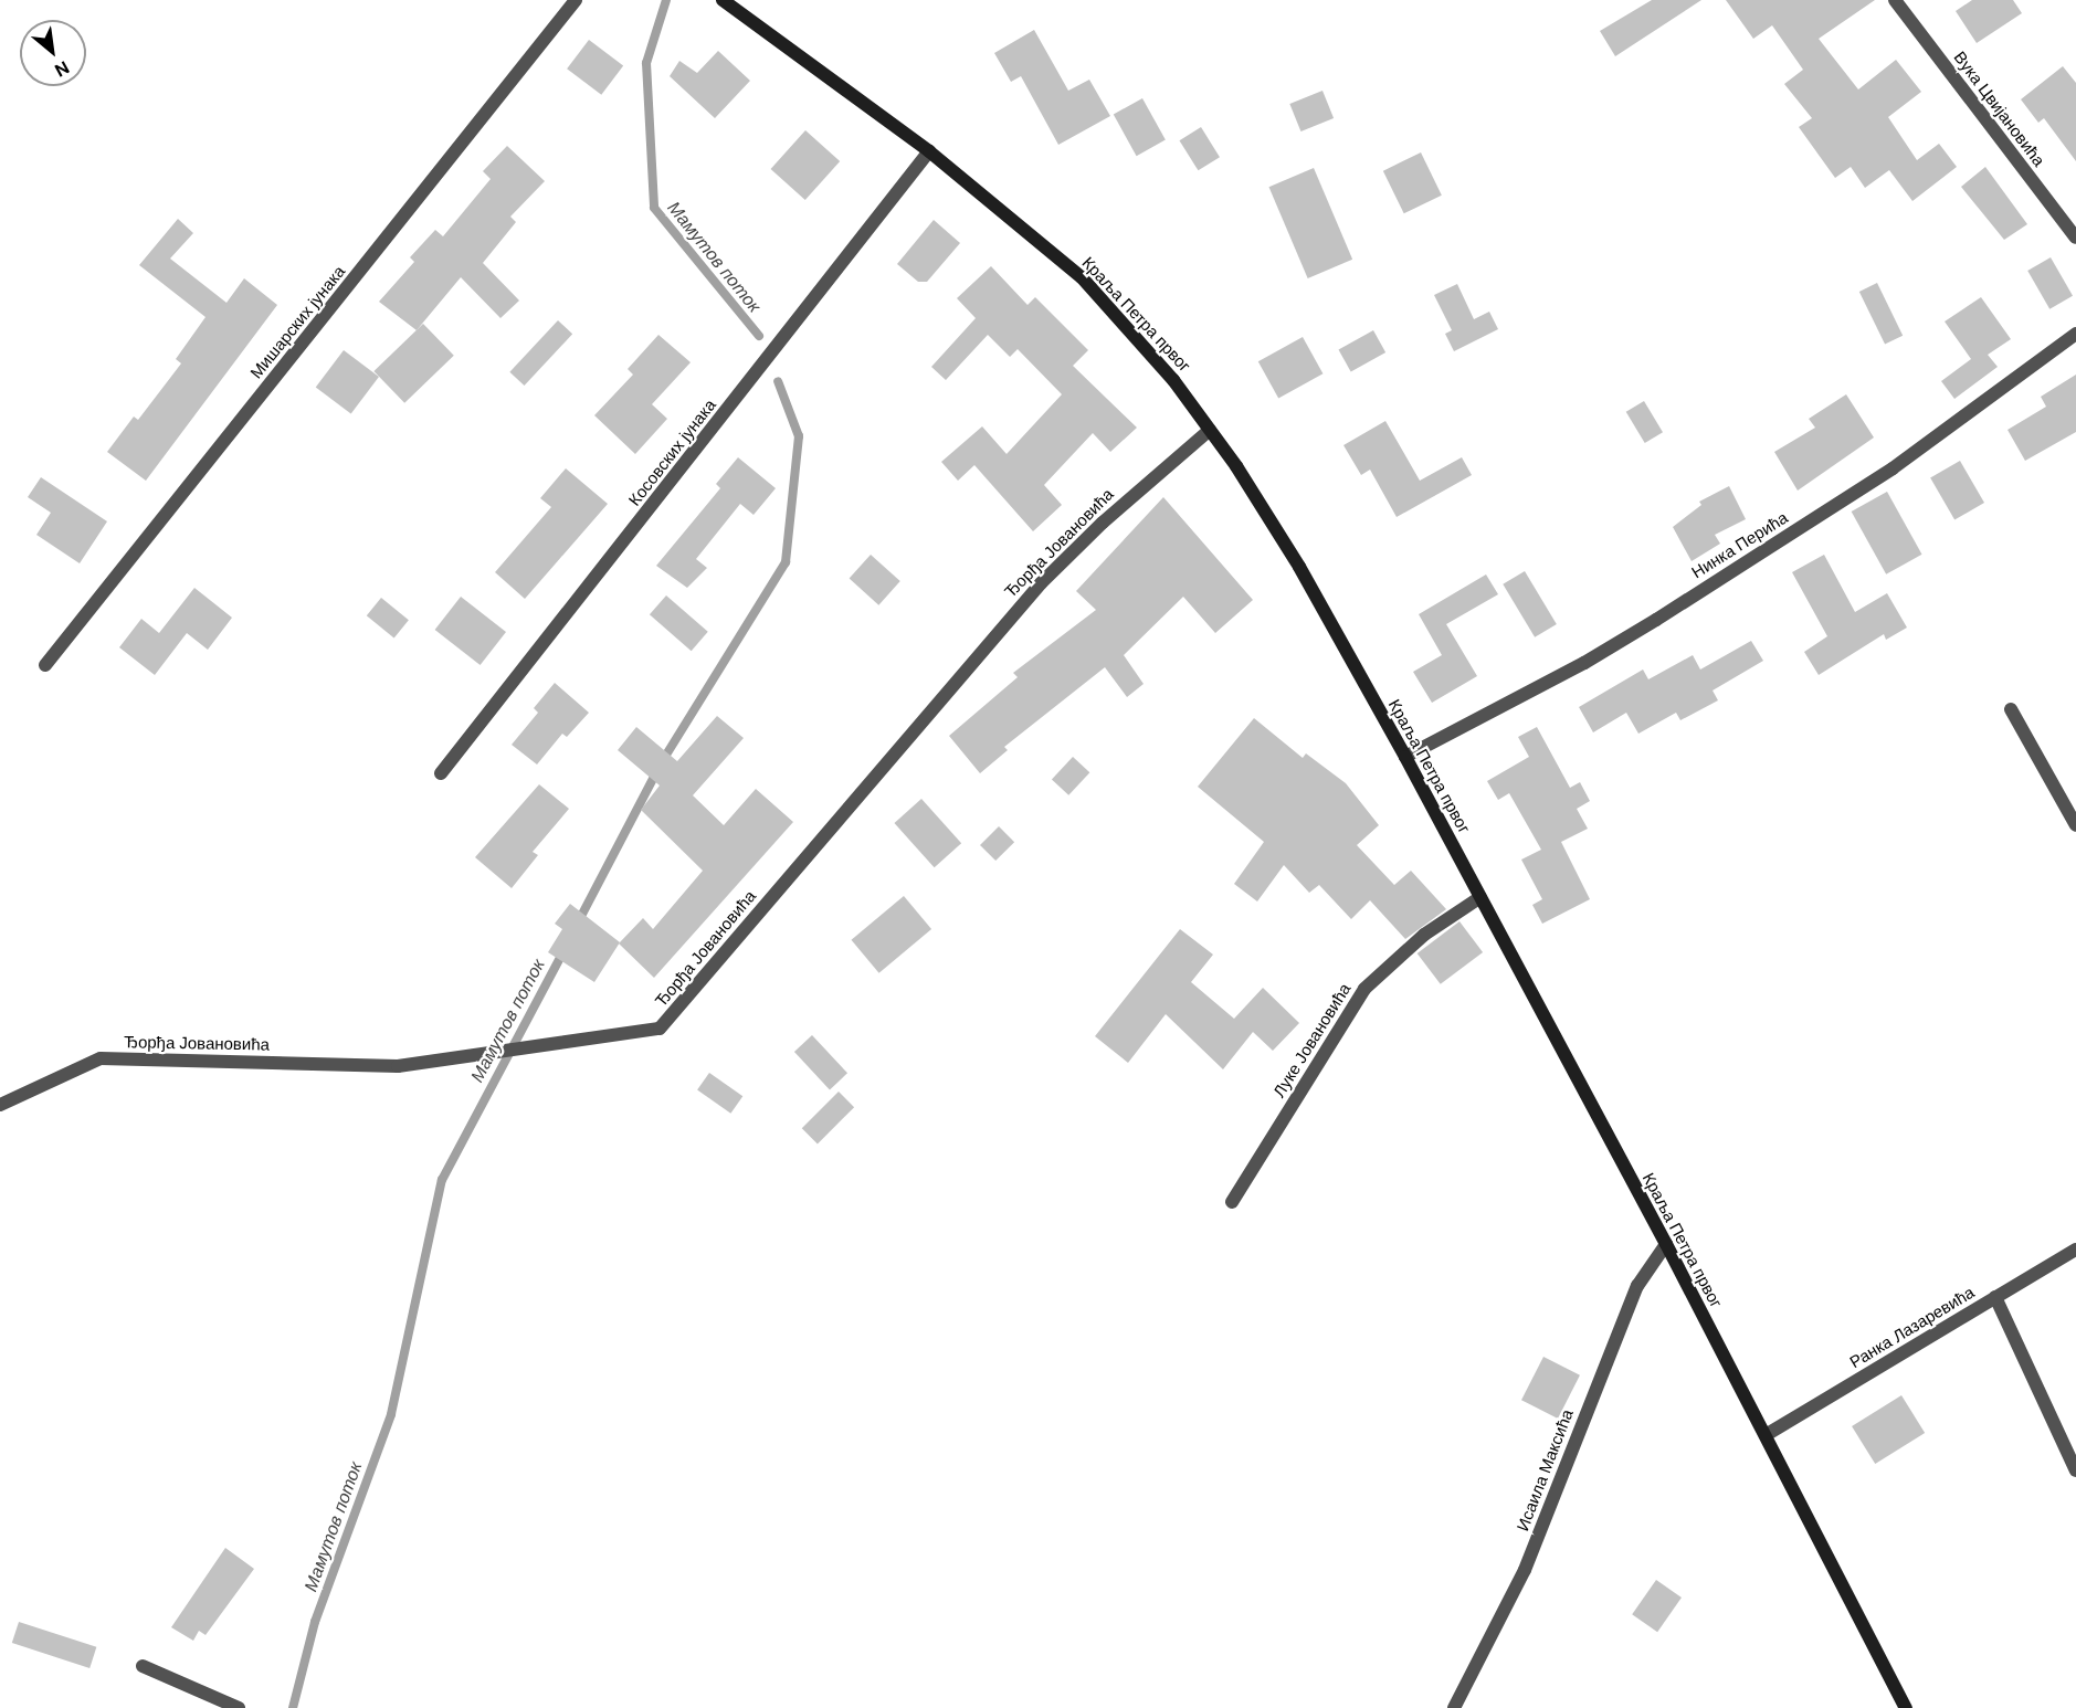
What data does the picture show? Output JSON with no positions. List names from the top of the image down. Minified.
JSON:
{"streets":{"street":["Вука Цвијановића","Краља Петра првог","Мишарских јунака","Косовских јунака","Ђорђа Јовановића","Нинка Перића","Луке Јовановића","Ранка Лазаревића","Исаила Максића"]},"crossings":[["Краља Петра првог","Косовских јунака"],["Краља Петра првог","Ђорђа Јовановића"],["Краља Петра првог","Нинка Перића"],["Краља Петра првог","Луке Јовановића"],["Краља Петра првог","Ранка Лазаревића"],["Краља Петра првог","Исаила Максића"]],"water":["Мамутов поток"],"north":"bottom right"}
